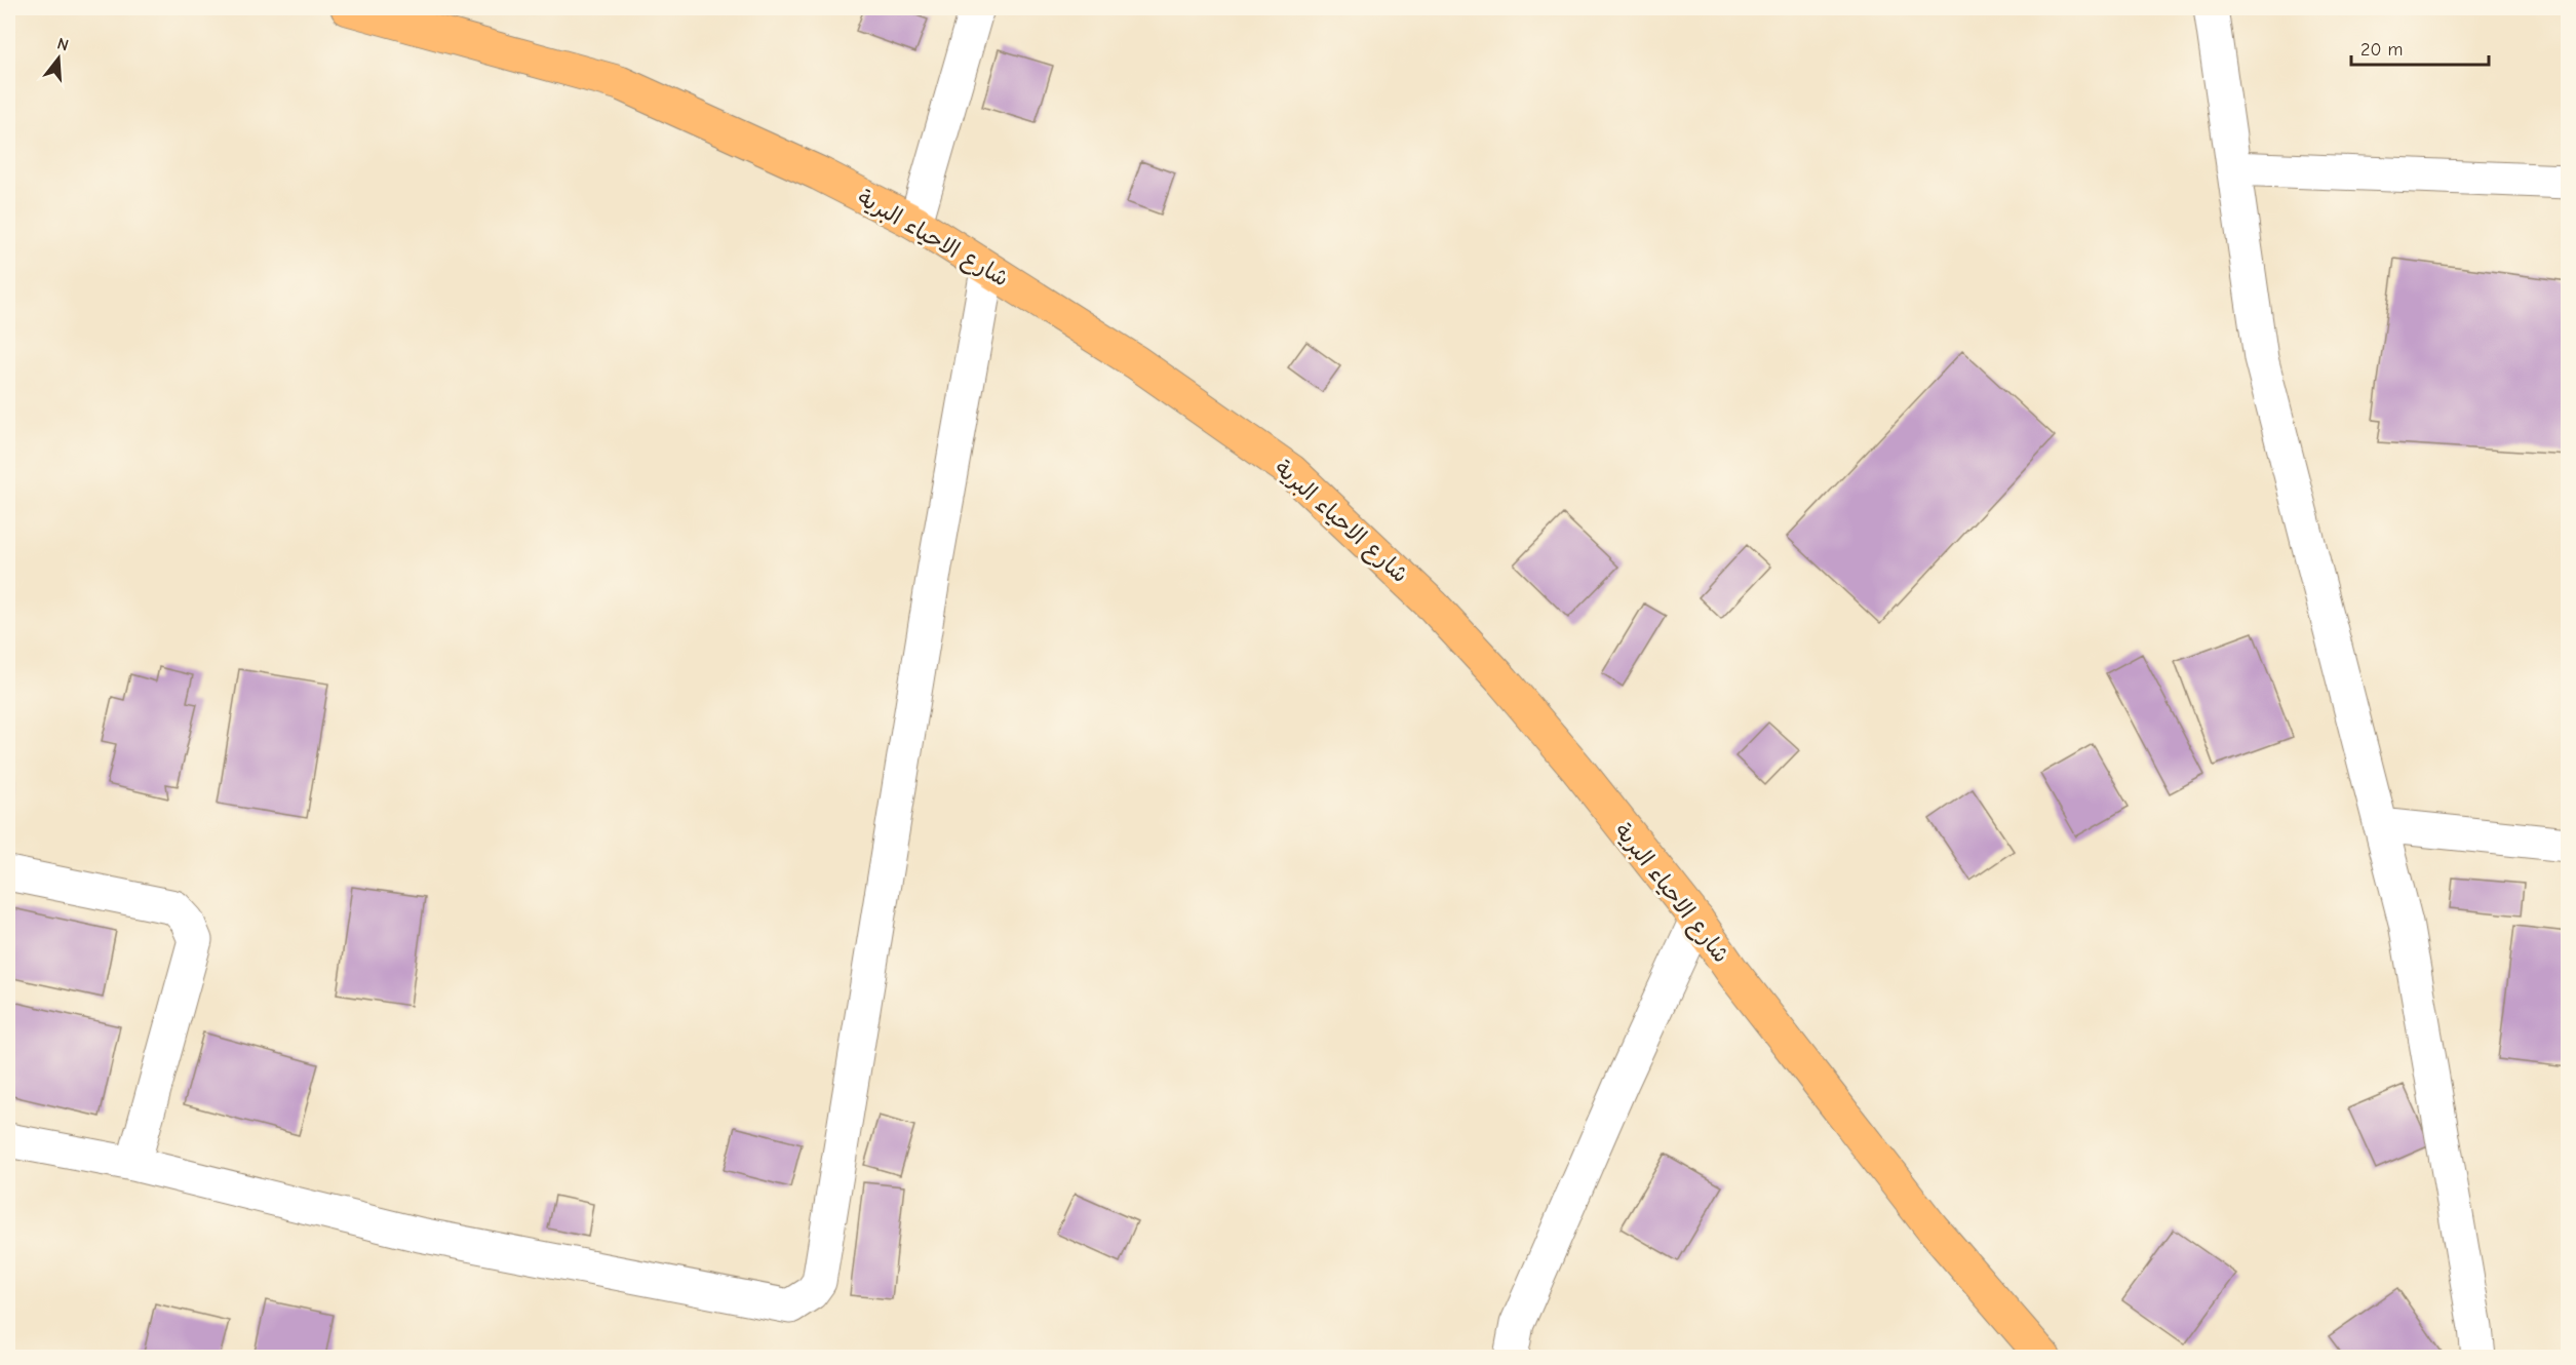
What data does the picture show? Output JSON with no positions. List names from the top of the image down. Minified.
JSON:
{"streets":{"main road":["شارع الاحياء البرية"]},"scale_bar":"20 m","north":"top"}
